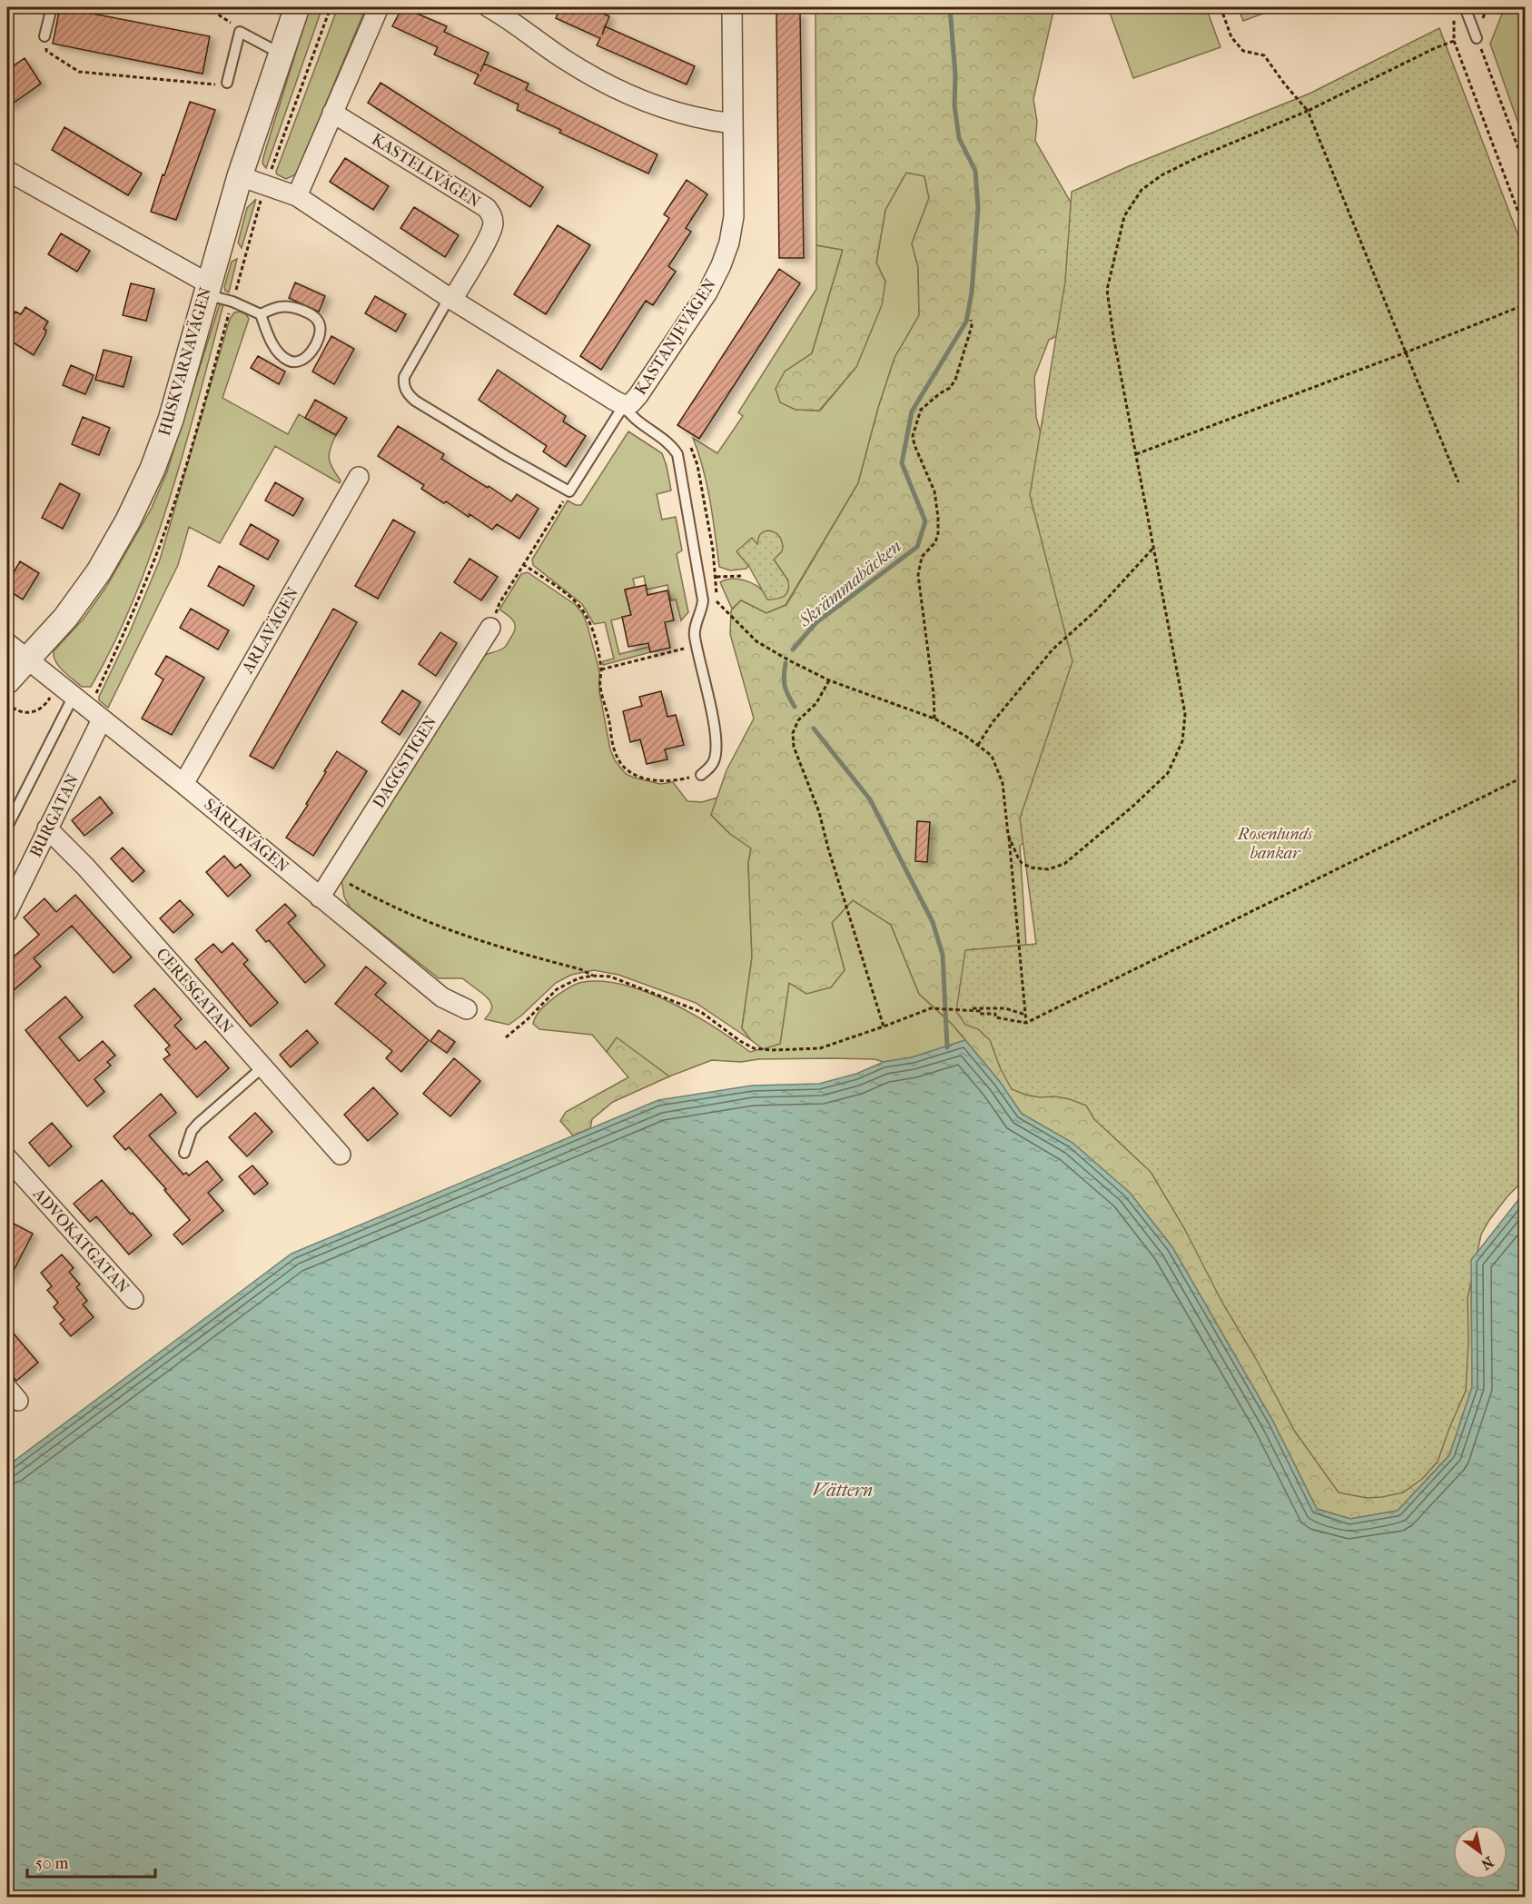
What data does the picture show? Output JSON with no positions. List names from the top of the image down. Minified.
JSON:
{"streets":{"street":["KASTELLVÄGEN","KASTANJEVÄGEN","HUSKVARNAVÄGEN","ARLAVÄGEN","DAGGSTIGEN","BURGATAN","SÄRLAVÄGEN","CERESGATAN","ADVOKATGATAN"]},"crossings":[["KASTELLVÄGEN","KASTANJEVÄGEN"],["KASTANJEVÄGEN","HUSKVARNAVÄGEN"],["HUSKVARNAVÄGEN","SÄRLAVÄGEN"],["ARLAVÄGEN","SÄRLAVÄGEN"],["DAGGSTIGEN","SÄRLAVÄGEN"],["BURGATAN","SÄRLAVÄGEN"],["BURGATAN","CERESGATAN"]],"water":["Skrämmabäcken","Vättern"],"parks":["Rosenlunds bankar"],"scale_bar":"50 m","north":"bottom right"}
